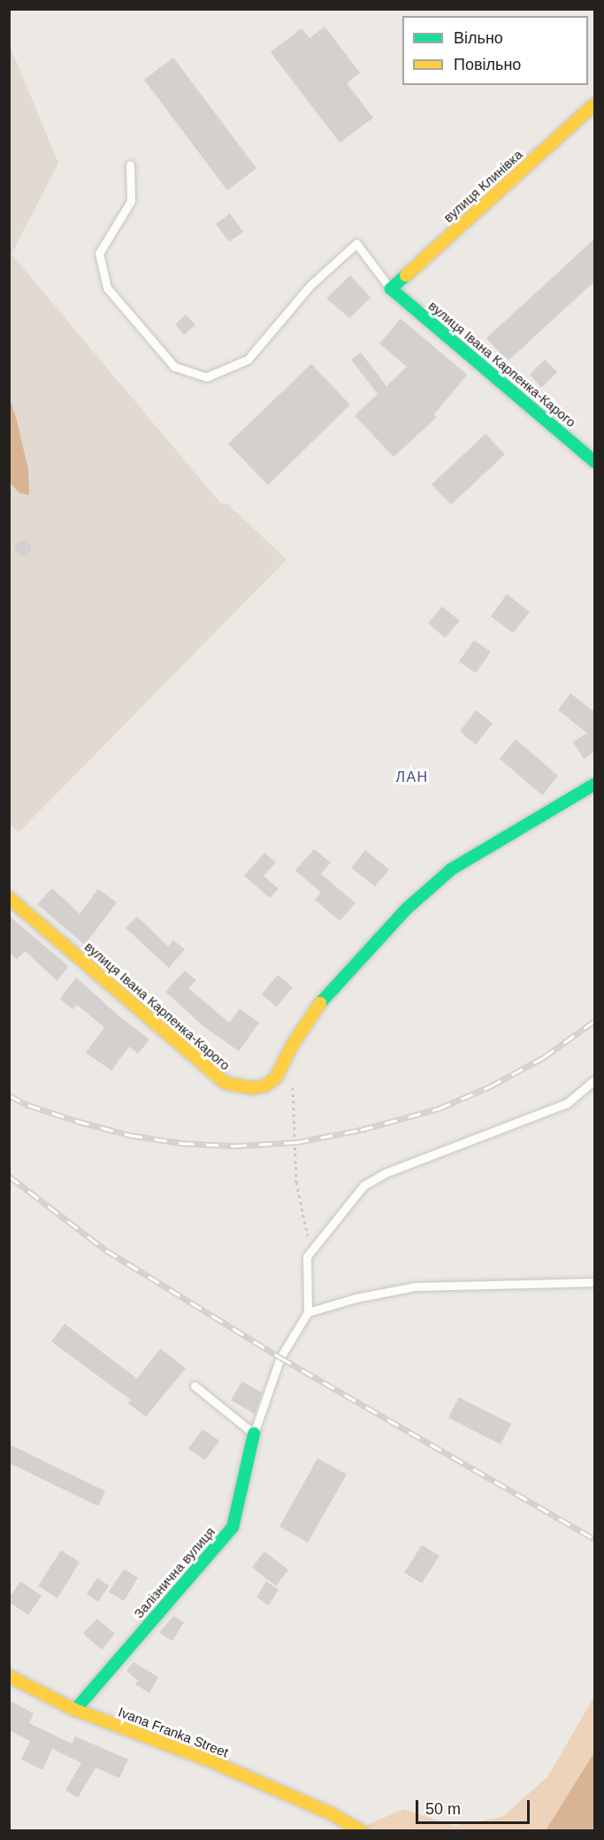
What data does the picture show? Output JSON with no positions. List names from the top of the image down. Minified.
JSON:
{"streets":{"street":["вулиця Клинівка","вулиця Івана Карпенка-Карого","Залізнична вулиця","Ivana Franka Street"]},"crossings":[["вулиця Клинівка","вулиця Івана Карпенка-Карого"],["Залізнична вулиця","Ivana Franka Street"]],"districts":["ЛАН"],"legend":["Вільно","Повільно"],"scale_bar":"50 m"}
